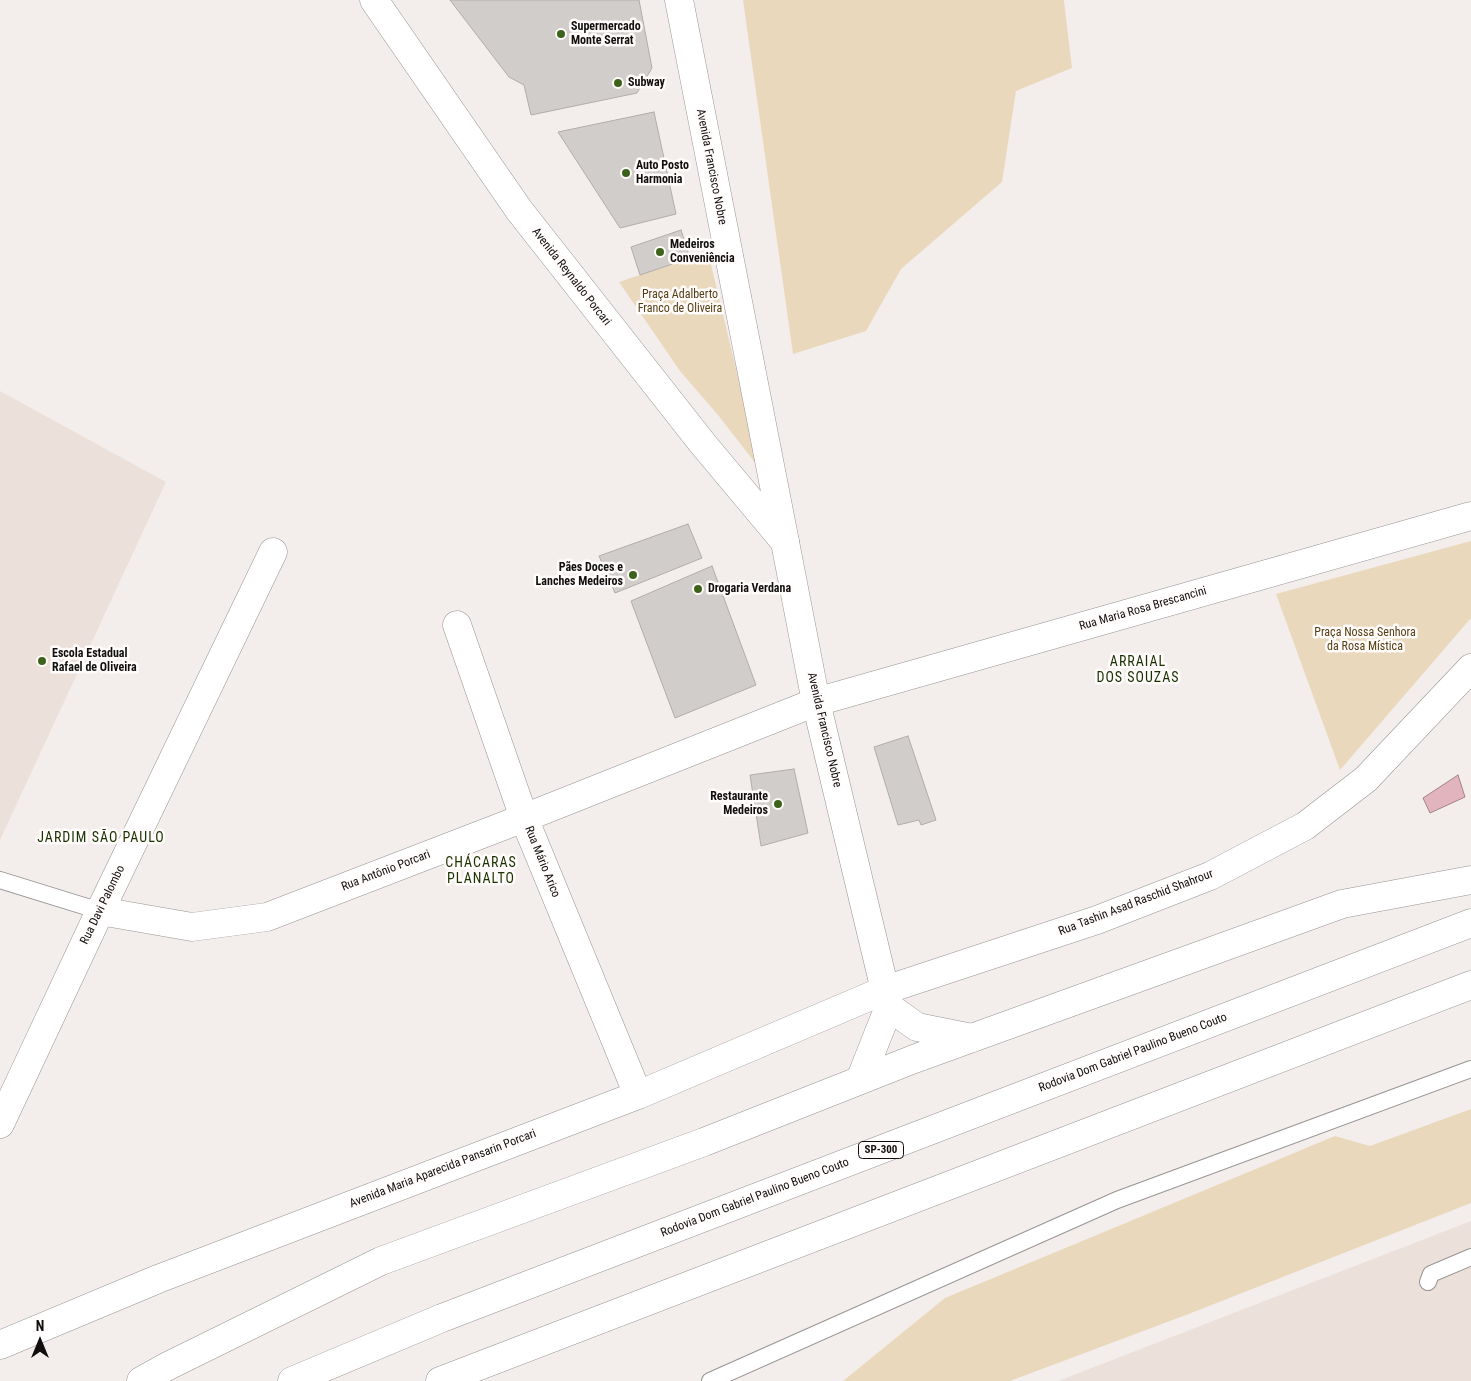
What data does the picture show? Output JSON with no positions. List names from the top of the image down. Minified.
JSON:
{"streets":{"main road":["Avenida Francisco Nobre","Avenida Reynaldo Porcari","Rua Maria Rosa Brescancini","Rua Mário Arico","Rua Antônio Porcari","Rua Tashin Asad Raschid Shahrour","Rua Davi Palombo","Rodovia Dom Gabriel Paulino Bueno Couto","SP-300","Avenida Maria Aparecida Pansarin Porcari"]},"crossings":[["Avenida Francisco Nobre","Avenida Reynaldo Porcari"],["Avenida Francisco Nobre","Rua Maria Rosa Brescancini"],["Avenida Francisco Nobre","Rua Antônio Porcari"],["Avenida Francisco Nobre","Rua Tashin Asad Raschid Shahrour"],["Avenida Francisco Nobre","Avenida Maria Aparecida Pansarin Porcari"],["Rua Maria Rosa Brescancini","Rua Antônio Porcari"],["Rua Mário Arico","Rua Antônio Porcari"],["Rua Mário Arico","Avenida Maria Aparecida Pansarin Porcari"],["Rua Antônio Porcari","Rua Davi Palombo"],["Rua Tashin Asad Raschid Shahrour","Avenida Maria Aparecida Pansarin Porcari"]],"districts":["ARRAIAL DOS SOUZAS","JARDIM SÃO PAULO","CHÁCARAS PLANALTO"],"parks":["Praça Adalberto Franco de Oliveira","Praça Nossa Senhora da Rosa Mística"],"places":["Supermercado Monte Serrat","Subway","Auto Posto Harmonia","Medeiros Conveniência","Pães Doces e Lanches Medeiros","Drogaria Verdana","Escola Estadual Rafael de Oliveira","Restaurante Medeiros"],"north":"top"}
